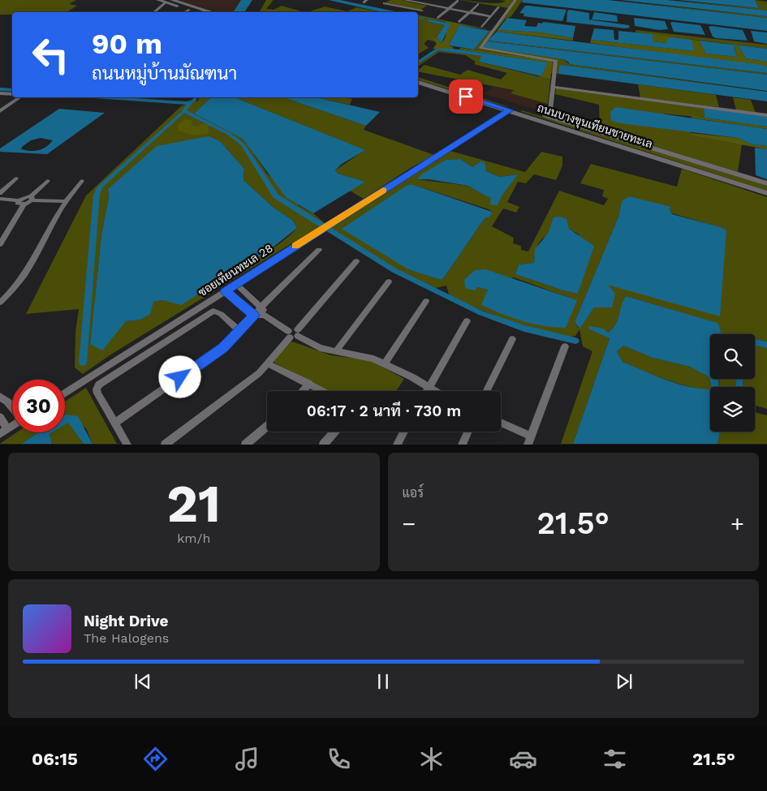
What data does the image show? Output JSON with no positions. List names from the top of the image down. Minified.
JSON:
{"streets":{"main road":["ถนนบางขุนเทียนชายทะเล"],"street":["ซอยเทียนทะเล 28"]},"crossings":[["ถนนบางขุนเทียนชายทะเล","ซอยเทียนทะเล 28"]],"page":{"turn":["90 m","ถนนหมู่บ้านมัณฑนา"],"limit":"30","trip":"06:17 · 2 นาที · 730 m","tile":[["21","km/h"],"แอร์"],"heat":["−","21.5°","+"],"song":["Night Drive","The Halogens"],"tabs":["06:15","21.5°"]}}
